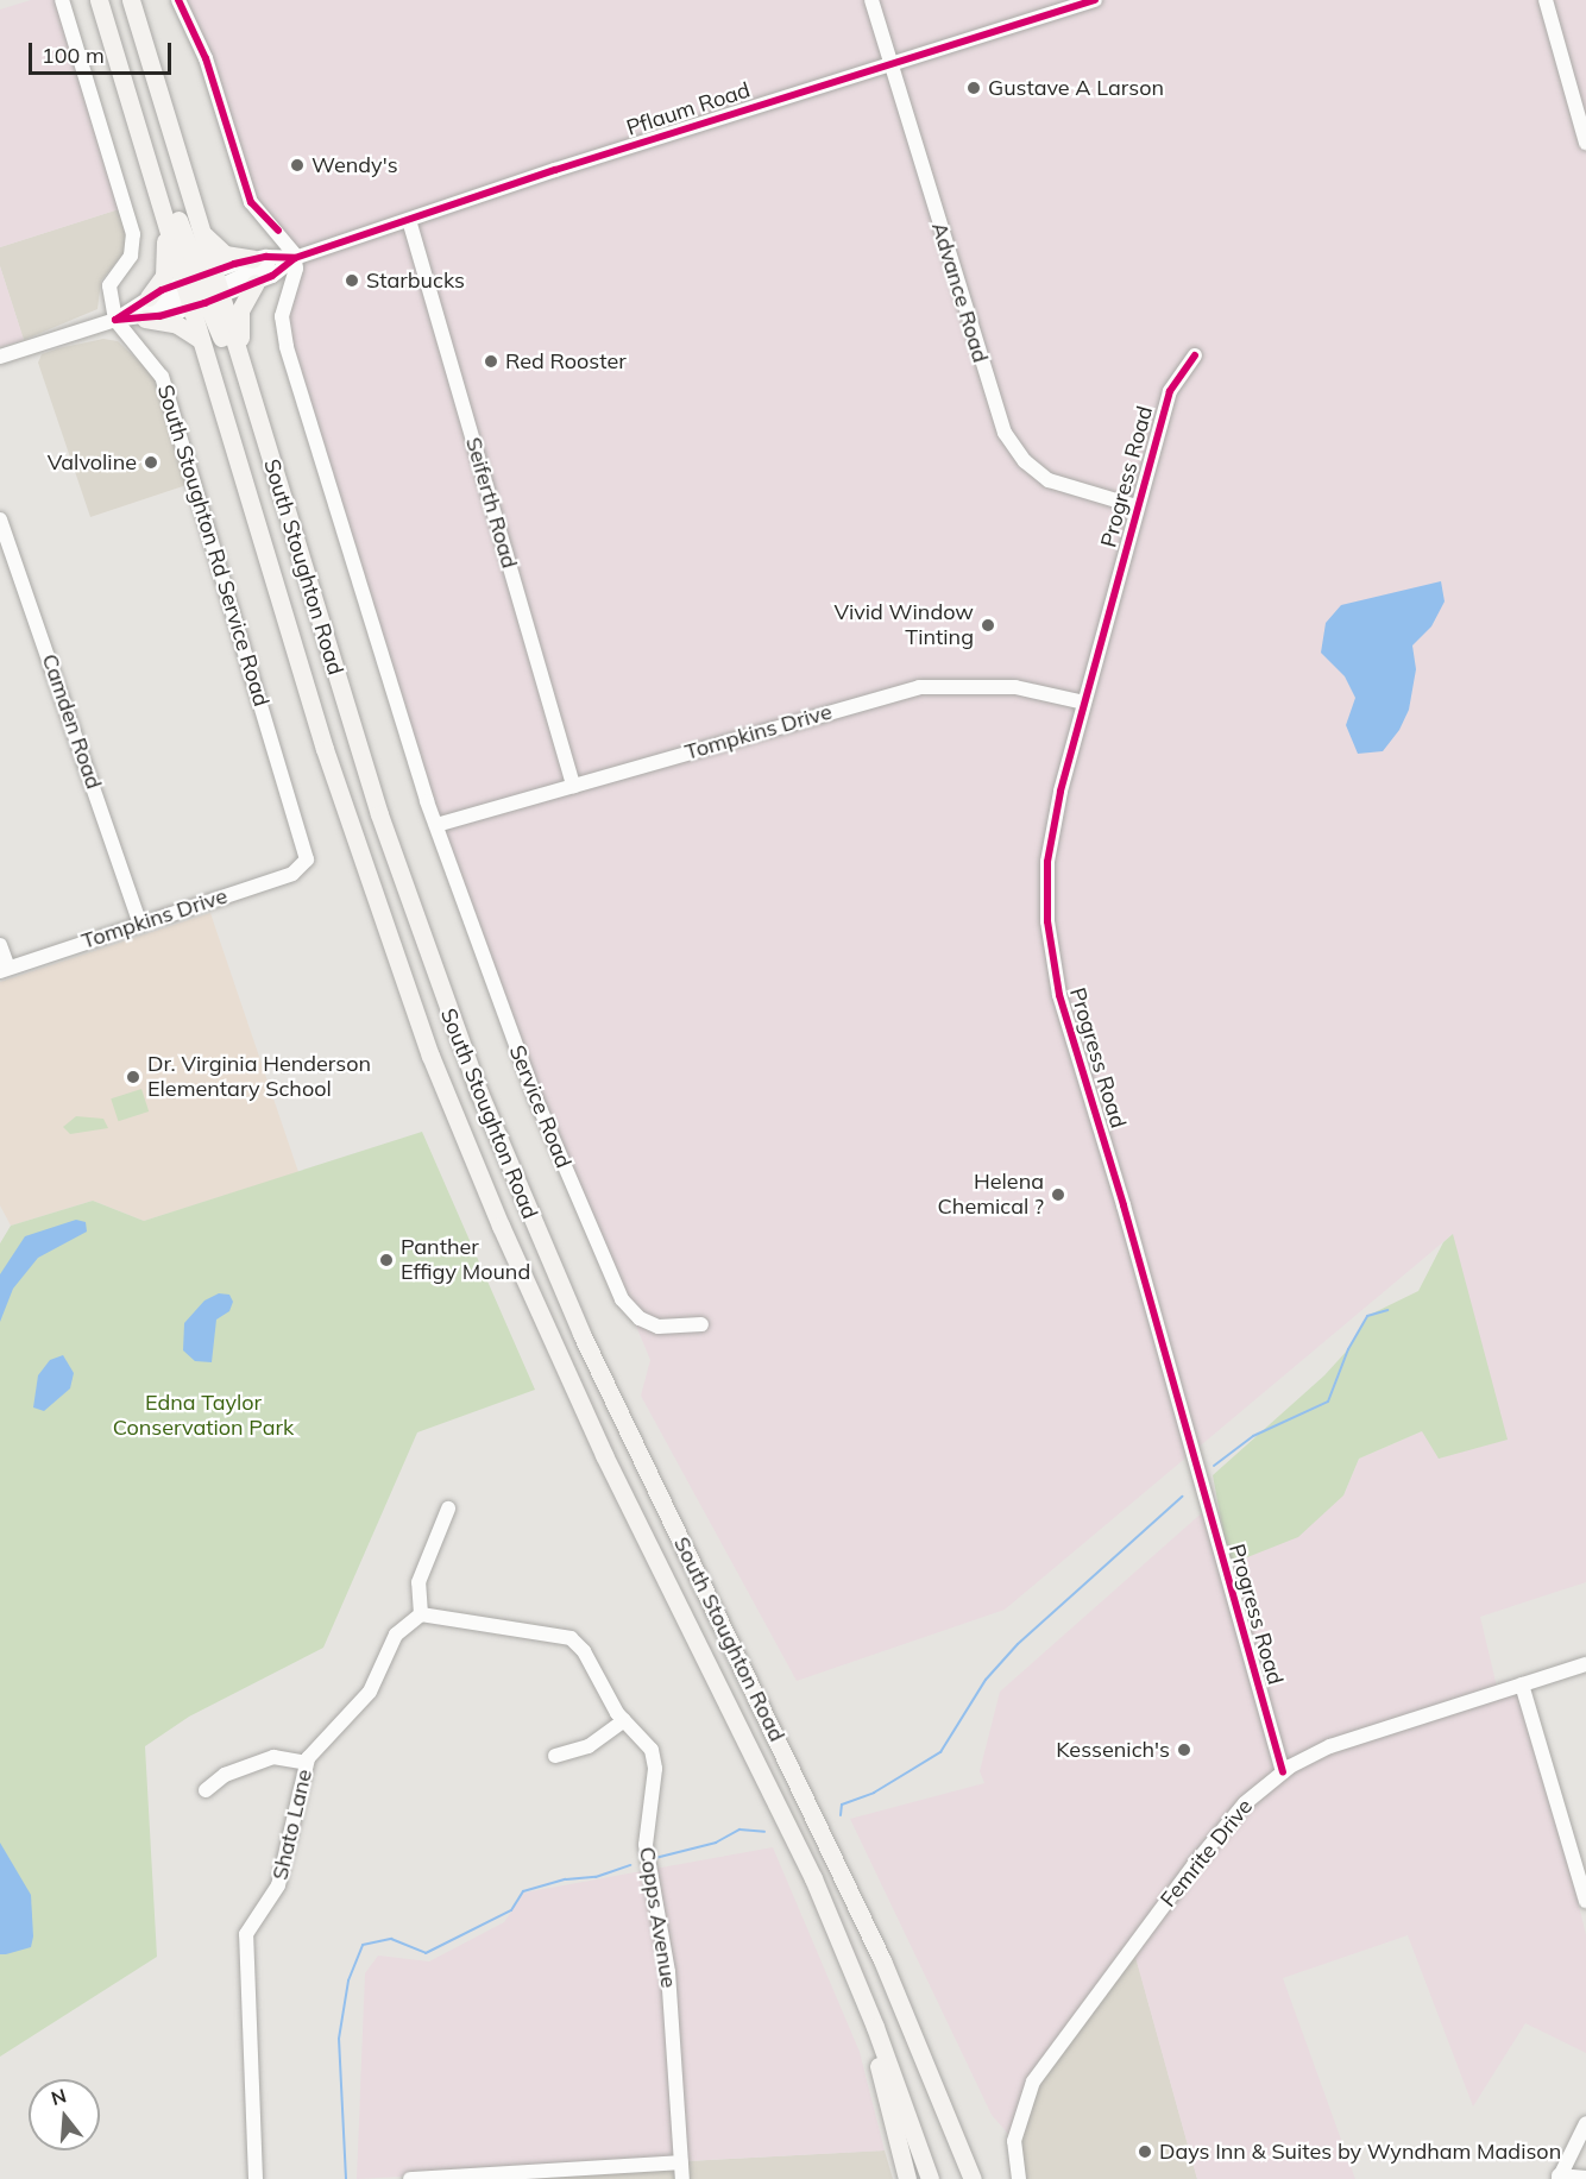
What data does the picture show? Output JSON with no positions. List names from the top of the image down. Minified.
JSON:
{"streets":{"main road":["South Stoughton Road"],"street":["Pflaum Road","Advance Road","Progress Road","Seiferth Road","South Stoughton Rd Service Road","Camden Road","Tompkins Drive","Service Road","Shato Lane","Femrite Drive","Copps Avenue"]},"crossings":[["Pflaum Road","Advance Road"],["Pflaum Road","Seiferth Road"],["Pflaum Road","South Stoughton Rd Service Road"],["Pflaum Road","South Stoughton Road"],["Advance Road","Progress Road"],["Progress Road","Tompkins Drive"],["Progress Road","Femrite Drive"],["Seiferth Road","Tompkins Drive"],["South Stoughton Rd Service Road","Tompkins Drive"],["Camden Road","Tompkins Drive"],["Tompkins Drive","Service Road"],["Shato Lane","Copps Avenue"]],"parks":["Edna Taylor Conservation Park"],"places":["Gustave A Larson","Wendy's","Starbucks","Red Rooster","Valvoline","Vivid Window Tinting","Dr. Virginia Henderson Elementary School","Helena Chemical ?","Panther Effigy Mound","Kessenich's","Days Inn & Suites by Wyndham Madison"],"scale_bar":"100 m","north":"top"}
